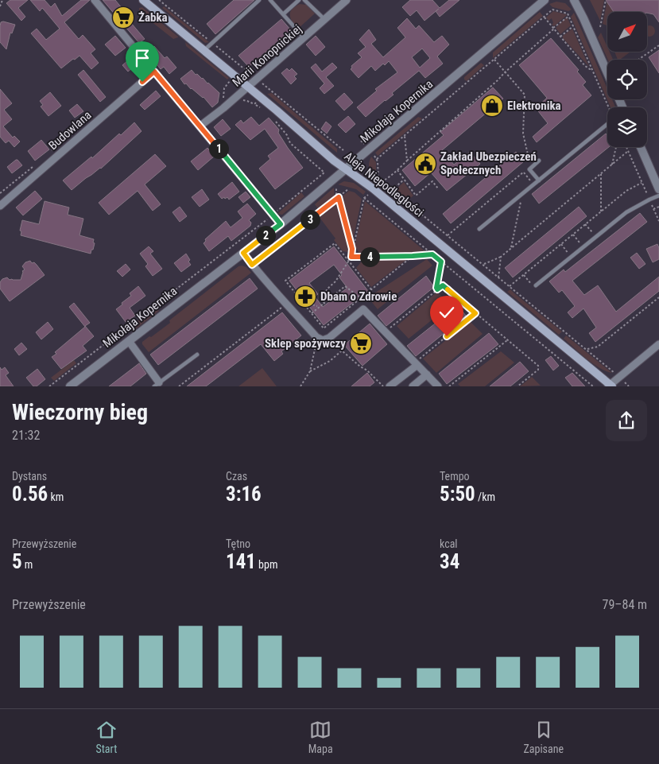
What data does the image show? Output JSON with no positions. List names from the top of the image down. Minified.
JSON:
{"streets":{"main road":["Aleja Niepodległości"],"street":["Marii Konopnickiej","Mikołaja Kopernika","Budowlana"]},"crossings":[["Marii Konopnickiej","Aleja Niepodległości"],["Mikołaja Kopernika","Aleja Niepodległości"]],"places":{"supermarket":["Żabka","Sklep spożywczy"],"shop":["Elektronika"],"public building":["Zakład Ubezpieczeń Społecznych"],"pharmacy":["Dbam o Zdrowie"]},"north":"top right","page":{"pins":["1","3","2","4"],"heading":["Wieczorny bieg","21:32"],"stats":[["Dystans","0.56 km"],["Czas","3:16"],["Tempo","5:50 /km"],["Przewyższenie","5 m"],["Tętno","141 bpm"],["kcal","34"]],"chart":["Przewyższenie","79–84 m"],"tabs":["Start","Mapa","Zapisane"]}}
